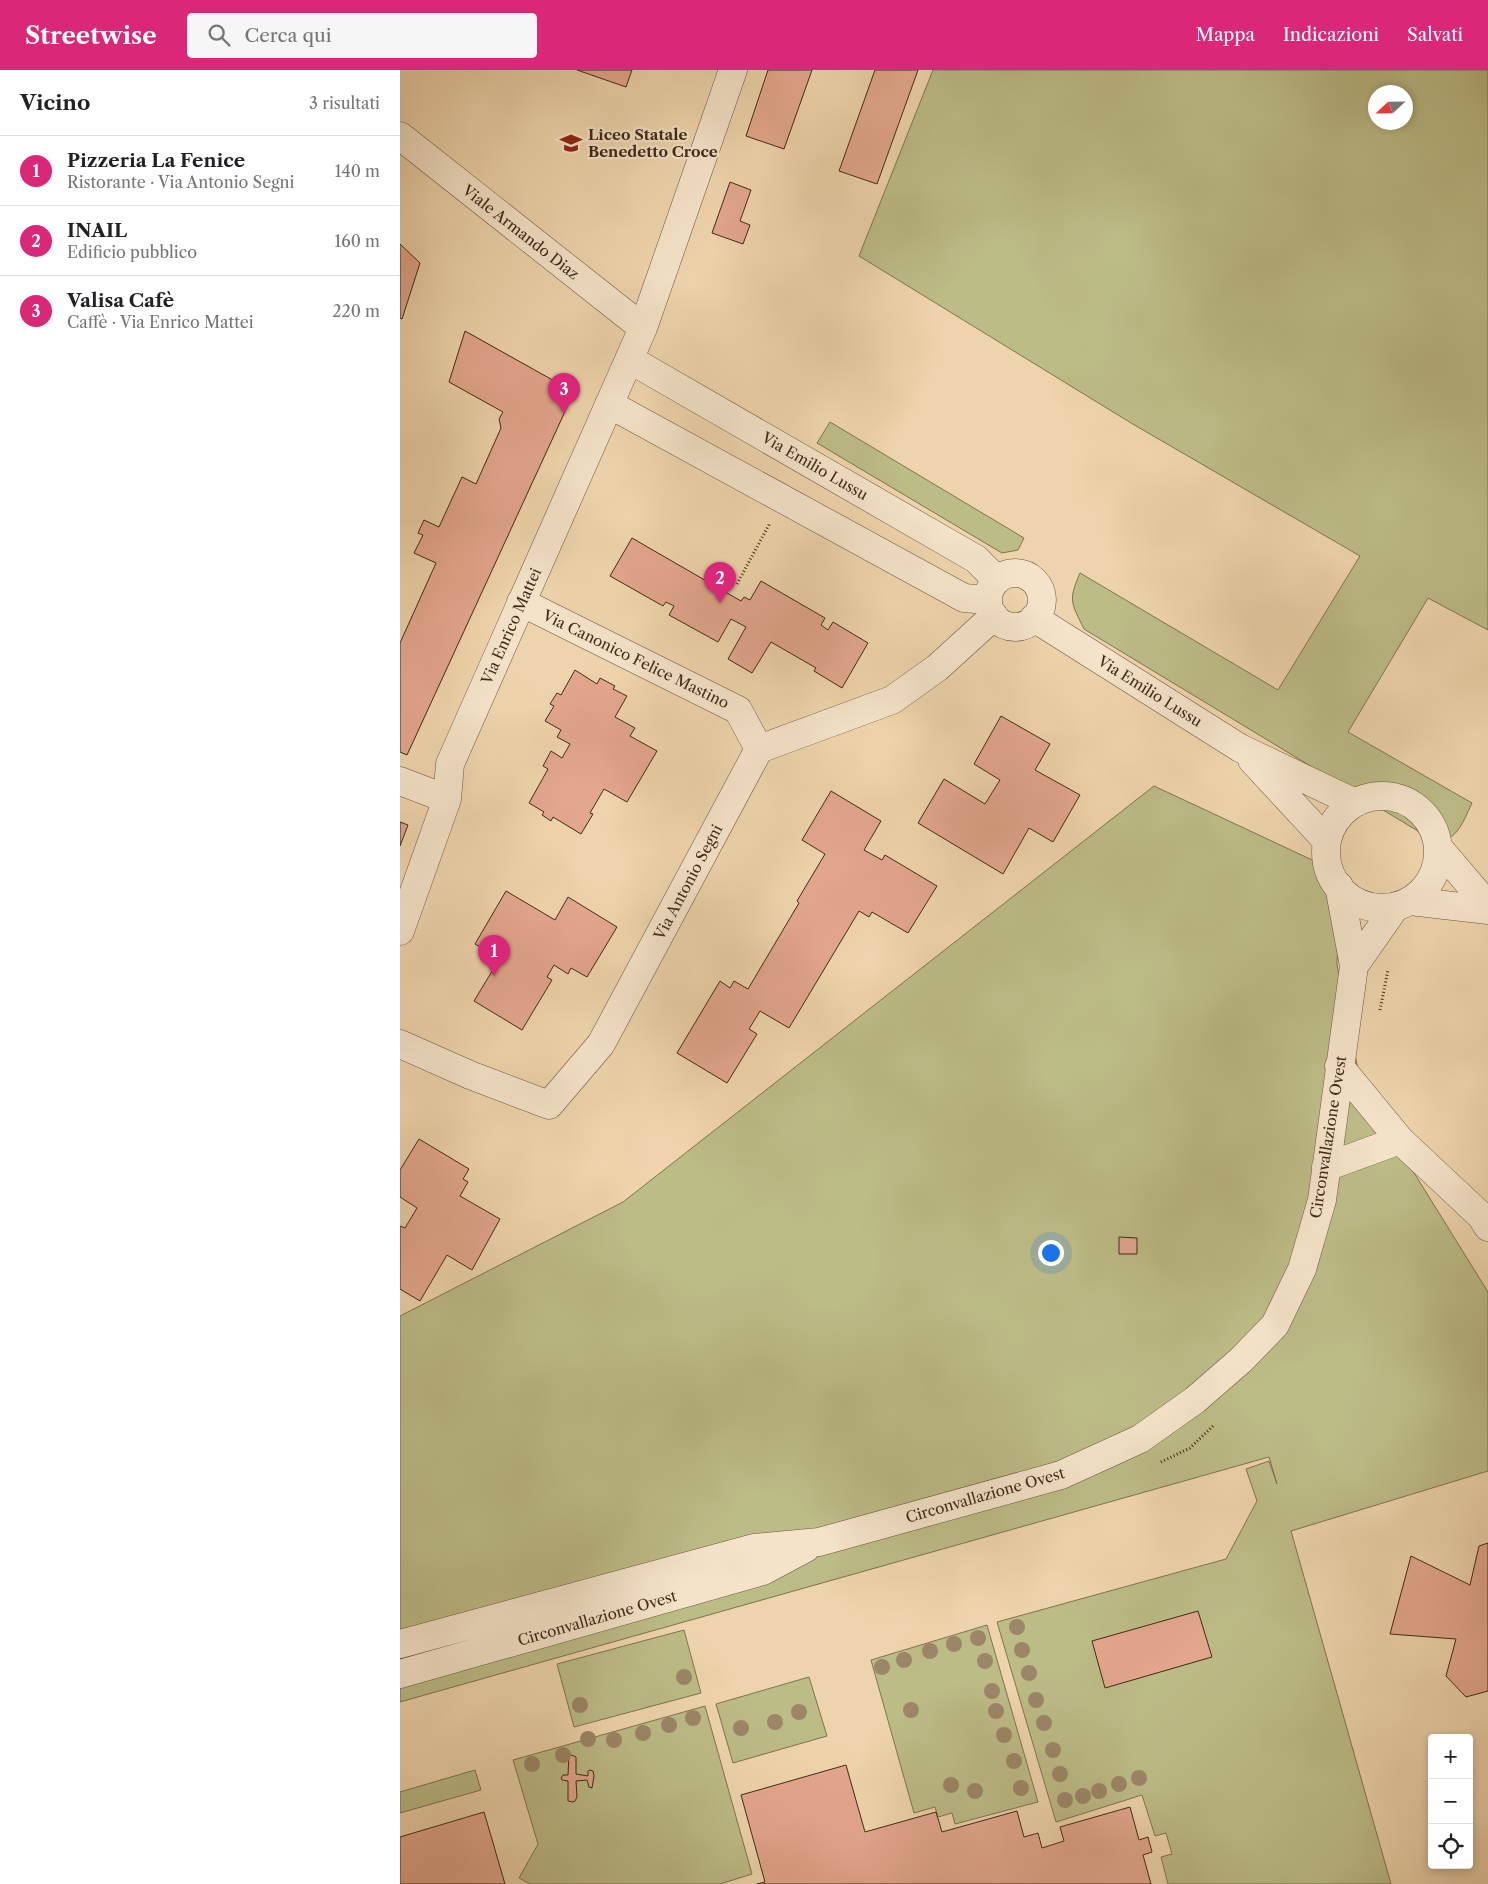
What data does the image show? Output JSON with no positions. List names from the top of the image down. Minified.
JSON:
{"streets":{"street":["Viale Armando Diaz","Via Emilio Lussu","Via Enrico Mattei","Via Canonico Felice Mastino","Via Antonio Segni","Circonvallazione Ovest"]},"crossings":[["Viale Armando Diaz","Via Enrico Mattei"],["Via Emilio Lussu","Via Enrico Mattei"],["Via Emilio Lussu","Circonvallazione Ovest"],["Via Enrico Mattei","Via Canonico Felice Mastino"],["Via Canonico Felice Mastino","Via Antonio Segni"]],"places":{"school or university":["Liceo Statale Benedetto Croce"]},"north":"left","page":{"header":"Streetwise","search":"Cerca qui","nav":["Mappa","Indicazioni","Salvati"],"heading":["Vicino","3 risultati"],"list":[{"mark":"1","name":"Pizzeria La Fenice","note":"Ristorante · Via Antonio Segni","value":"140 m"},{"mark":"2","name":"INAIL","note":"Edificio pubblico","value":"160 m"},{"mark":"3","name":"Valisa Cafè","note":"Caffè · Via Enrico Mattei","value":"220 m"}],"pins":["3","2","1"],"map_buttons":["+","−"]}}
